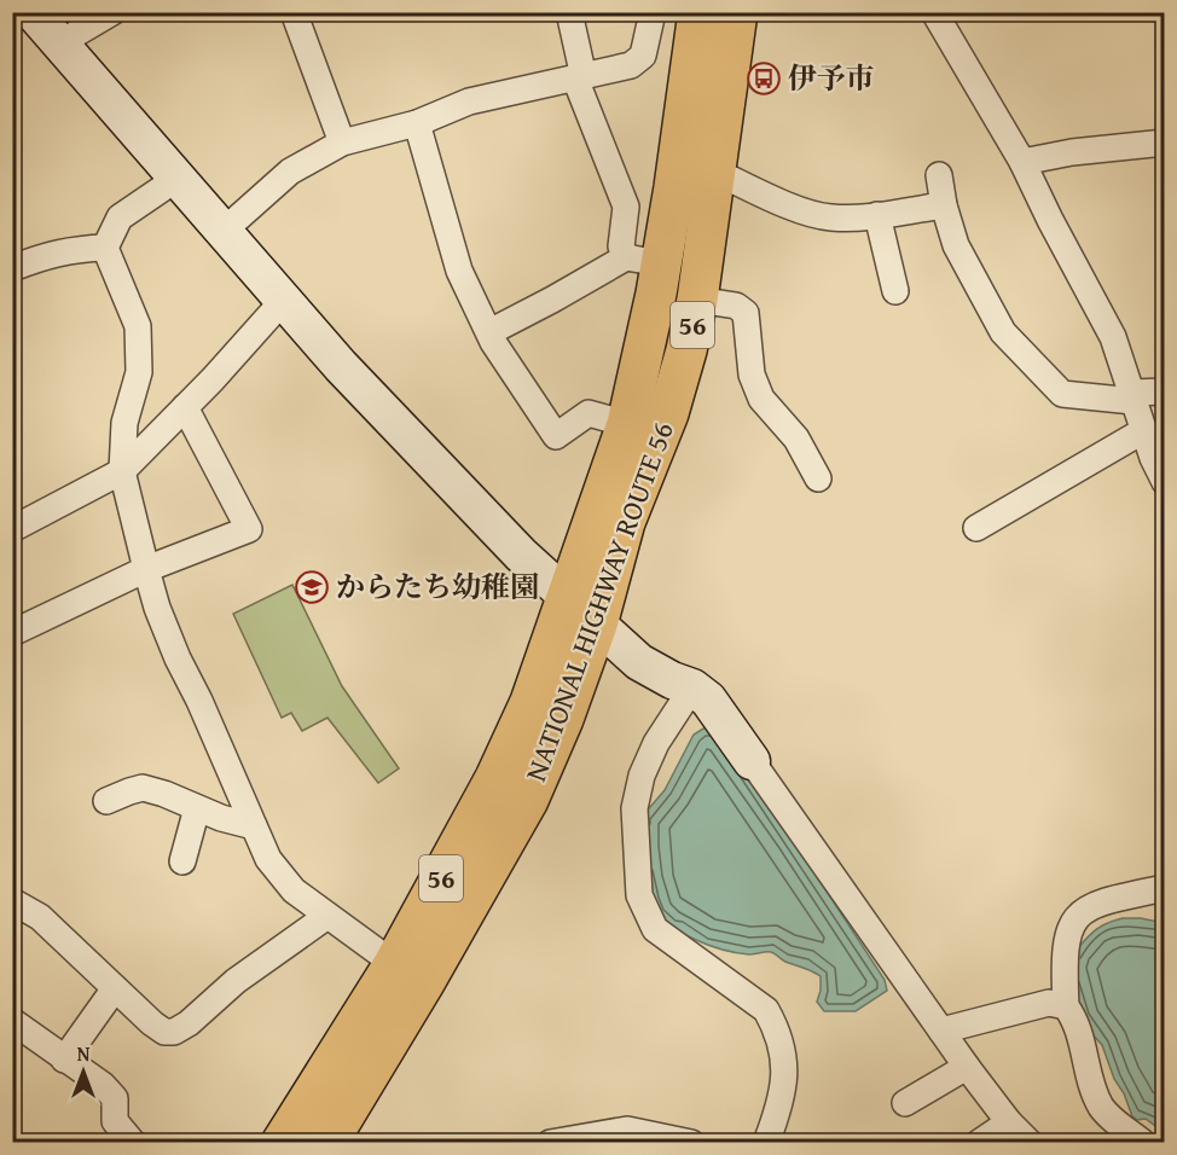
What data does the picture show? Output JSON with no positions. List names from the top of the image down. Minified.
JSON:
{"streets":{"highway":["56","NATIONAL HIGHWAY ROUTE 56"]},"places":{"bus stop":["伊予市"],"school or university":["からたち幼稚園"]},"north":"top"}
